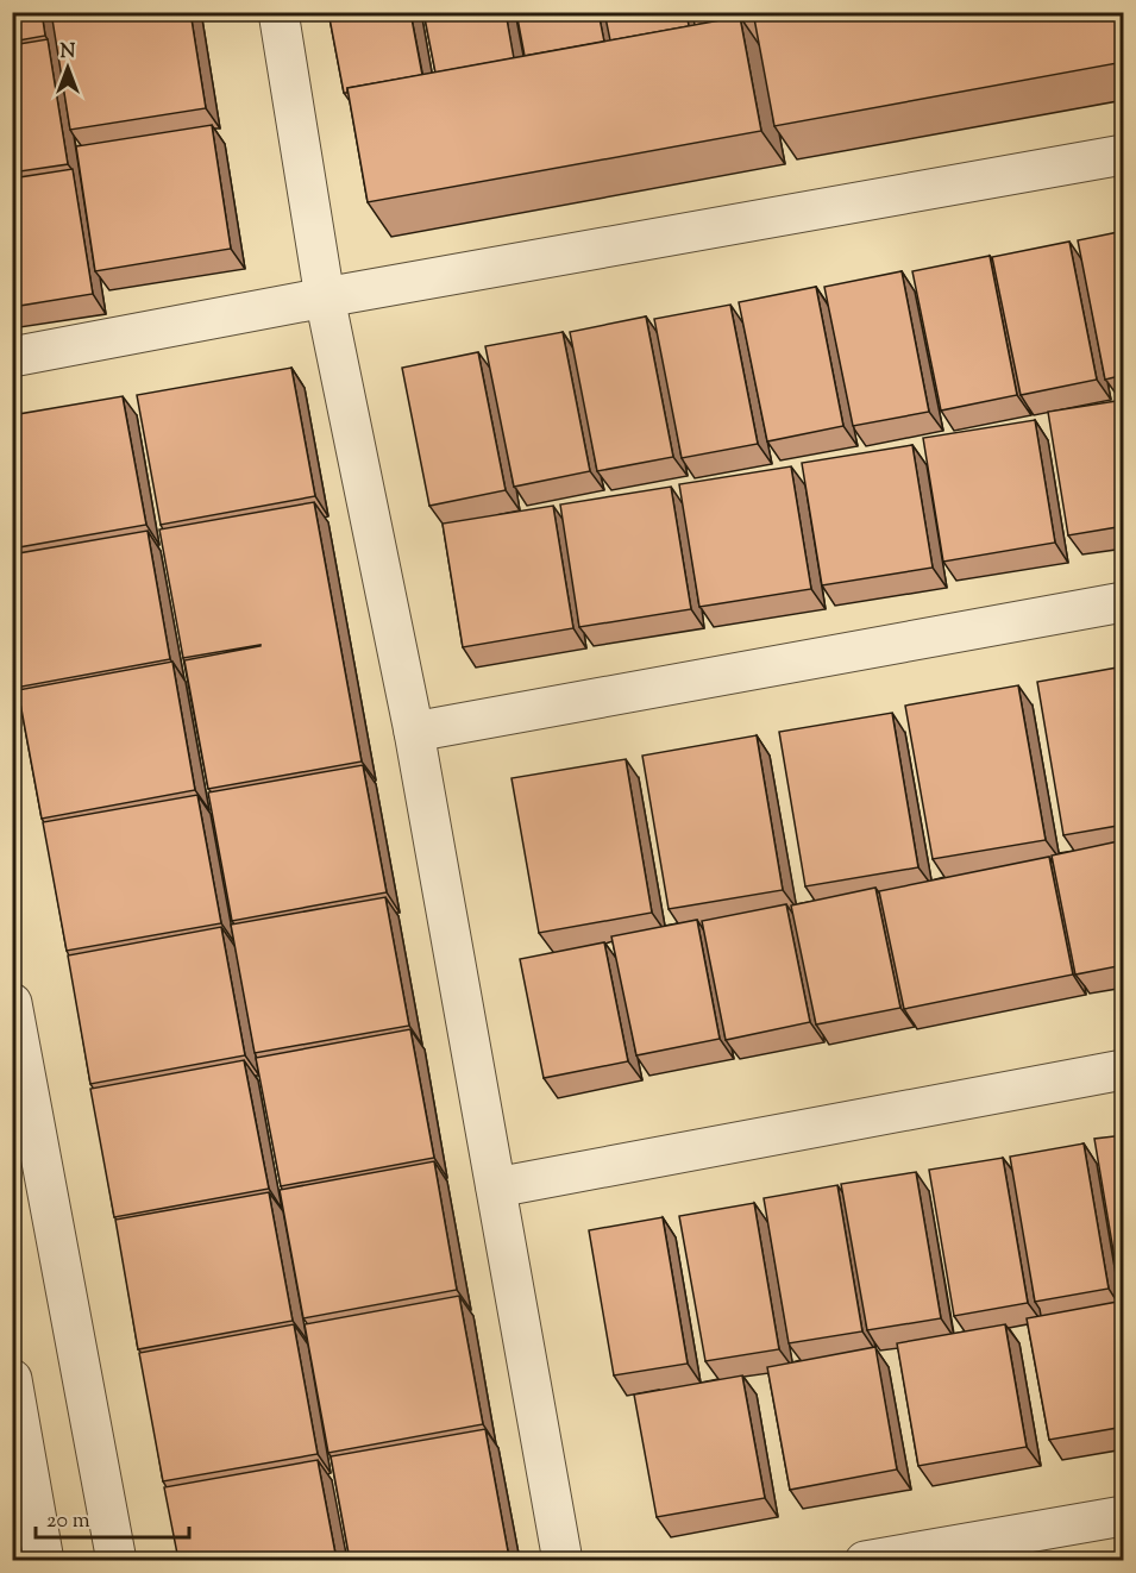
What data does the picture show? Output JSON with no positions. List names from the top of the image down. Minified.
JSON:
{"scale_bar":"20 m","north":"top"}
